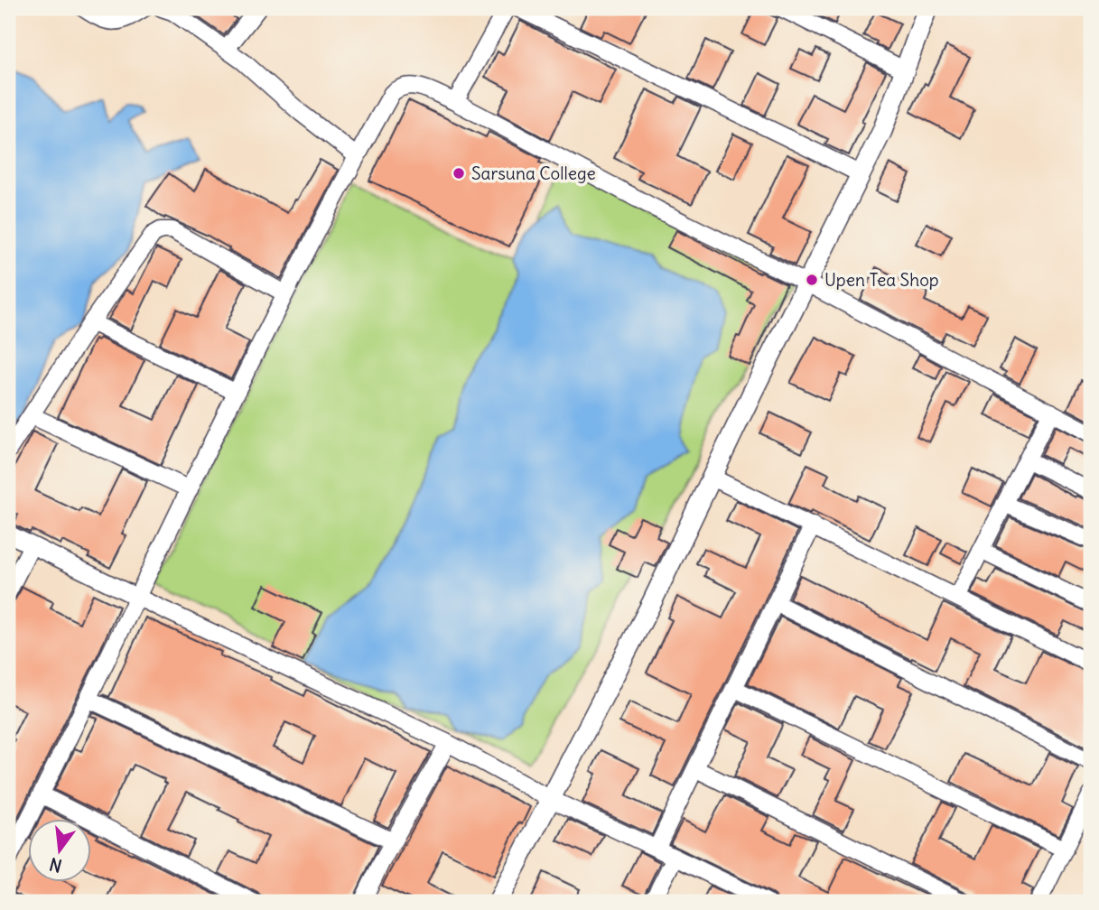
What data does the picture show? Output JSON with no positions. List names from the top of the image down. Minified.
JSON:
{"places":["Sarsuna College","Upen Tea Shop"],"north":"bottom"}
